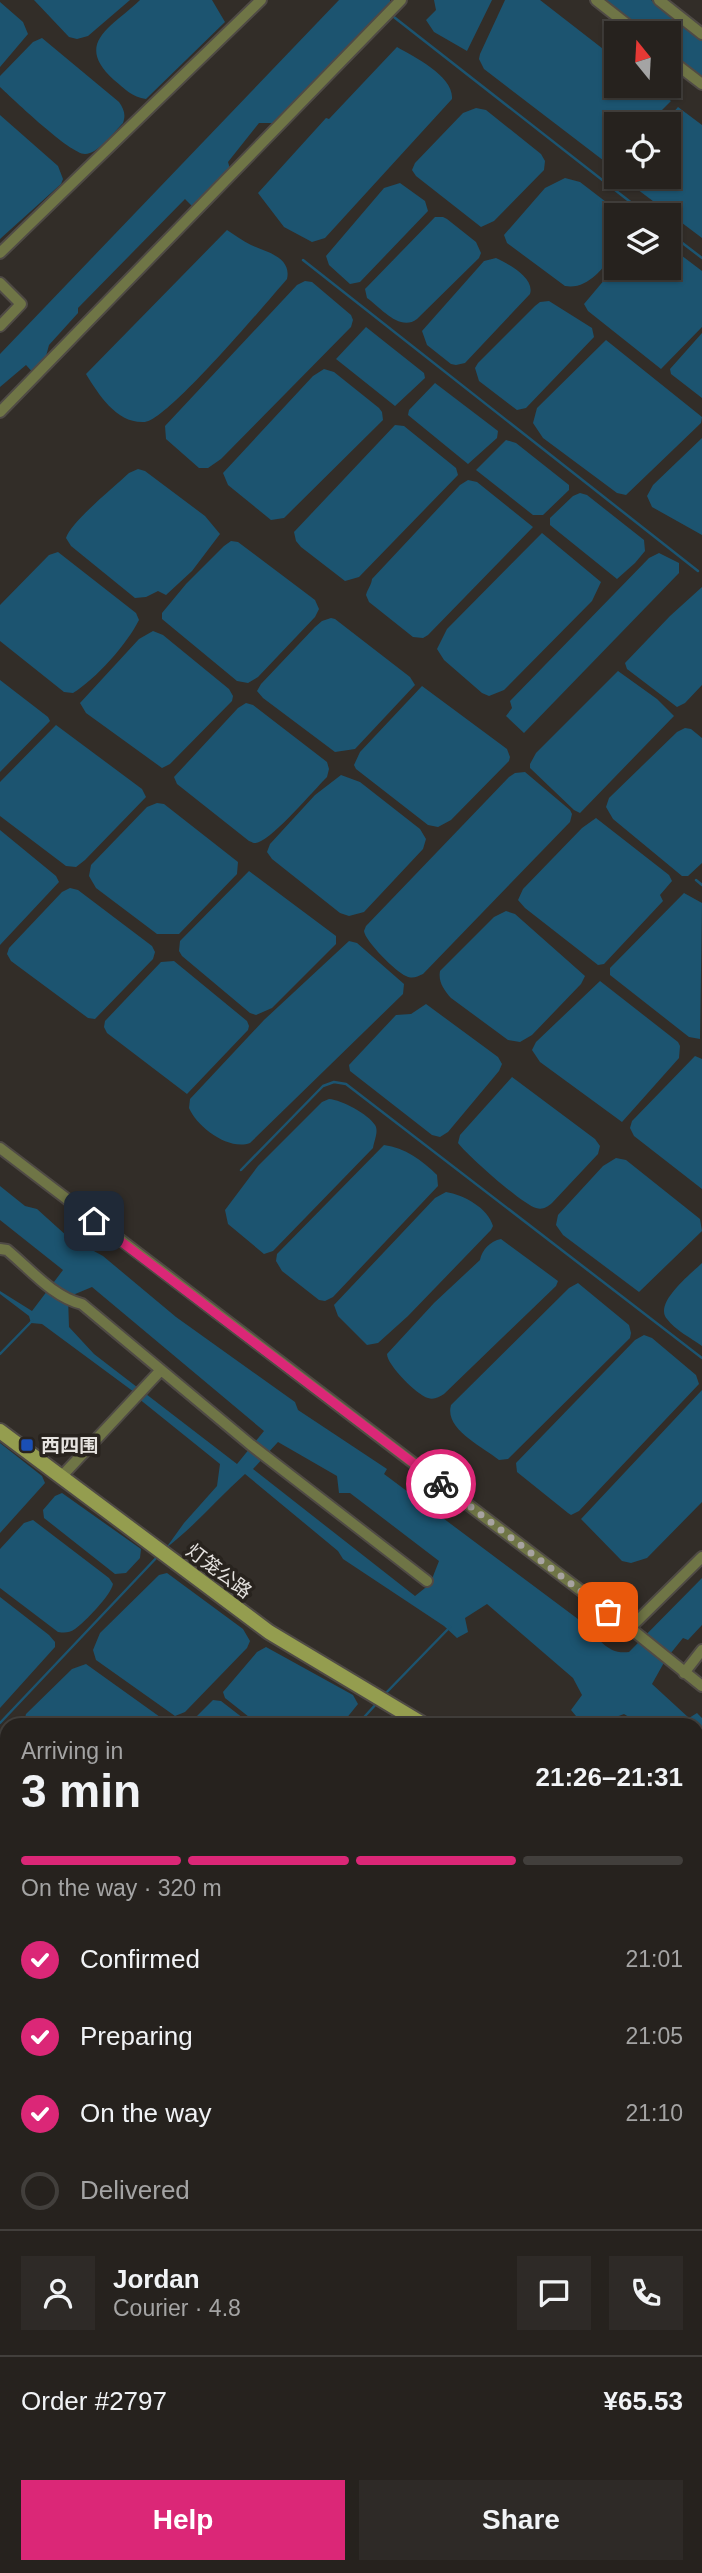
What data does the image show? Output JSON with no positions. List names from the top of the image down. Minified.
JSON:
{"streets":{"street":["灯笼公路"]},"places":{"transit":["西四围"]},"north":"top","page":{"heading":["3 min","Arriving in","21:26–21:31"],"panel":["Jordan","Courier · 4.8","Order #2797","¥65.53"],"bar":"On the way · 320 m","list":[["Confirmed","21:01"],["Preparing","21:05"],["On the way","21:10"],"Delivered"],"buttons":["Help","Share"]}}
